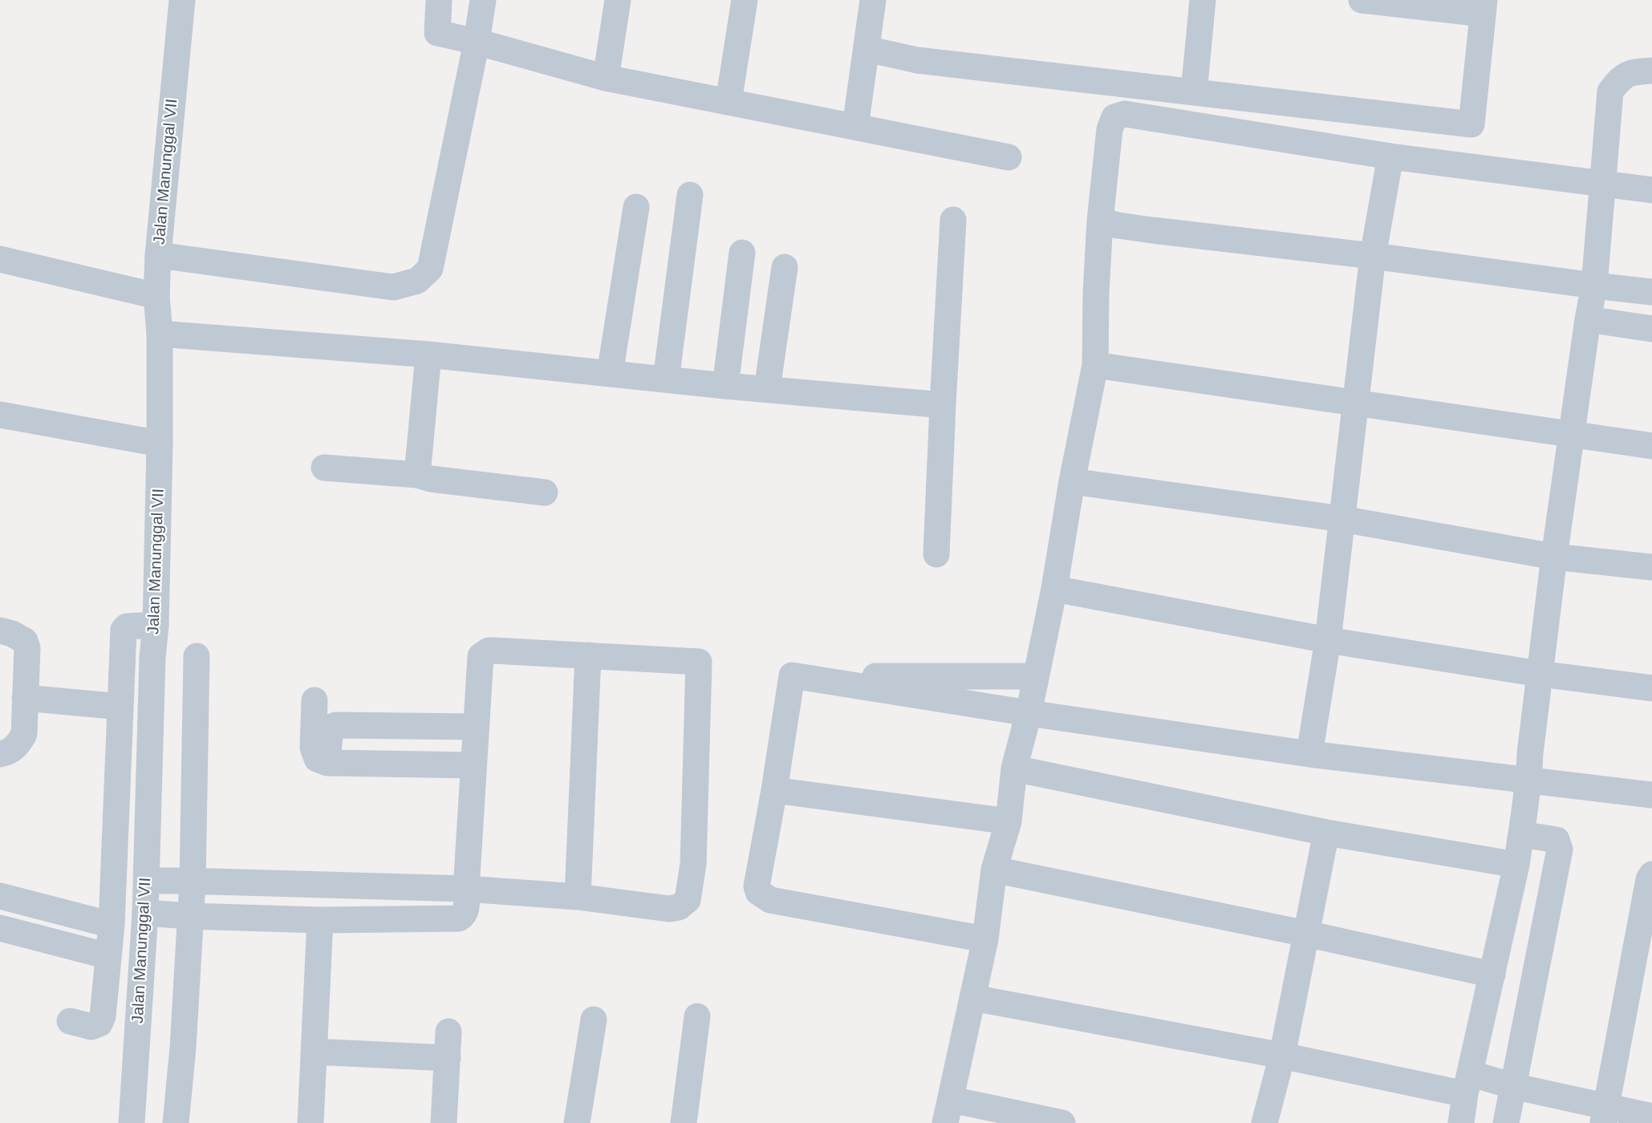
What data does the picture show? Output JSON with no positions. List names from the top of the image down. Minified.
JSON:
{"streets":{"street":["Jalan Manunggal VII"]}}
